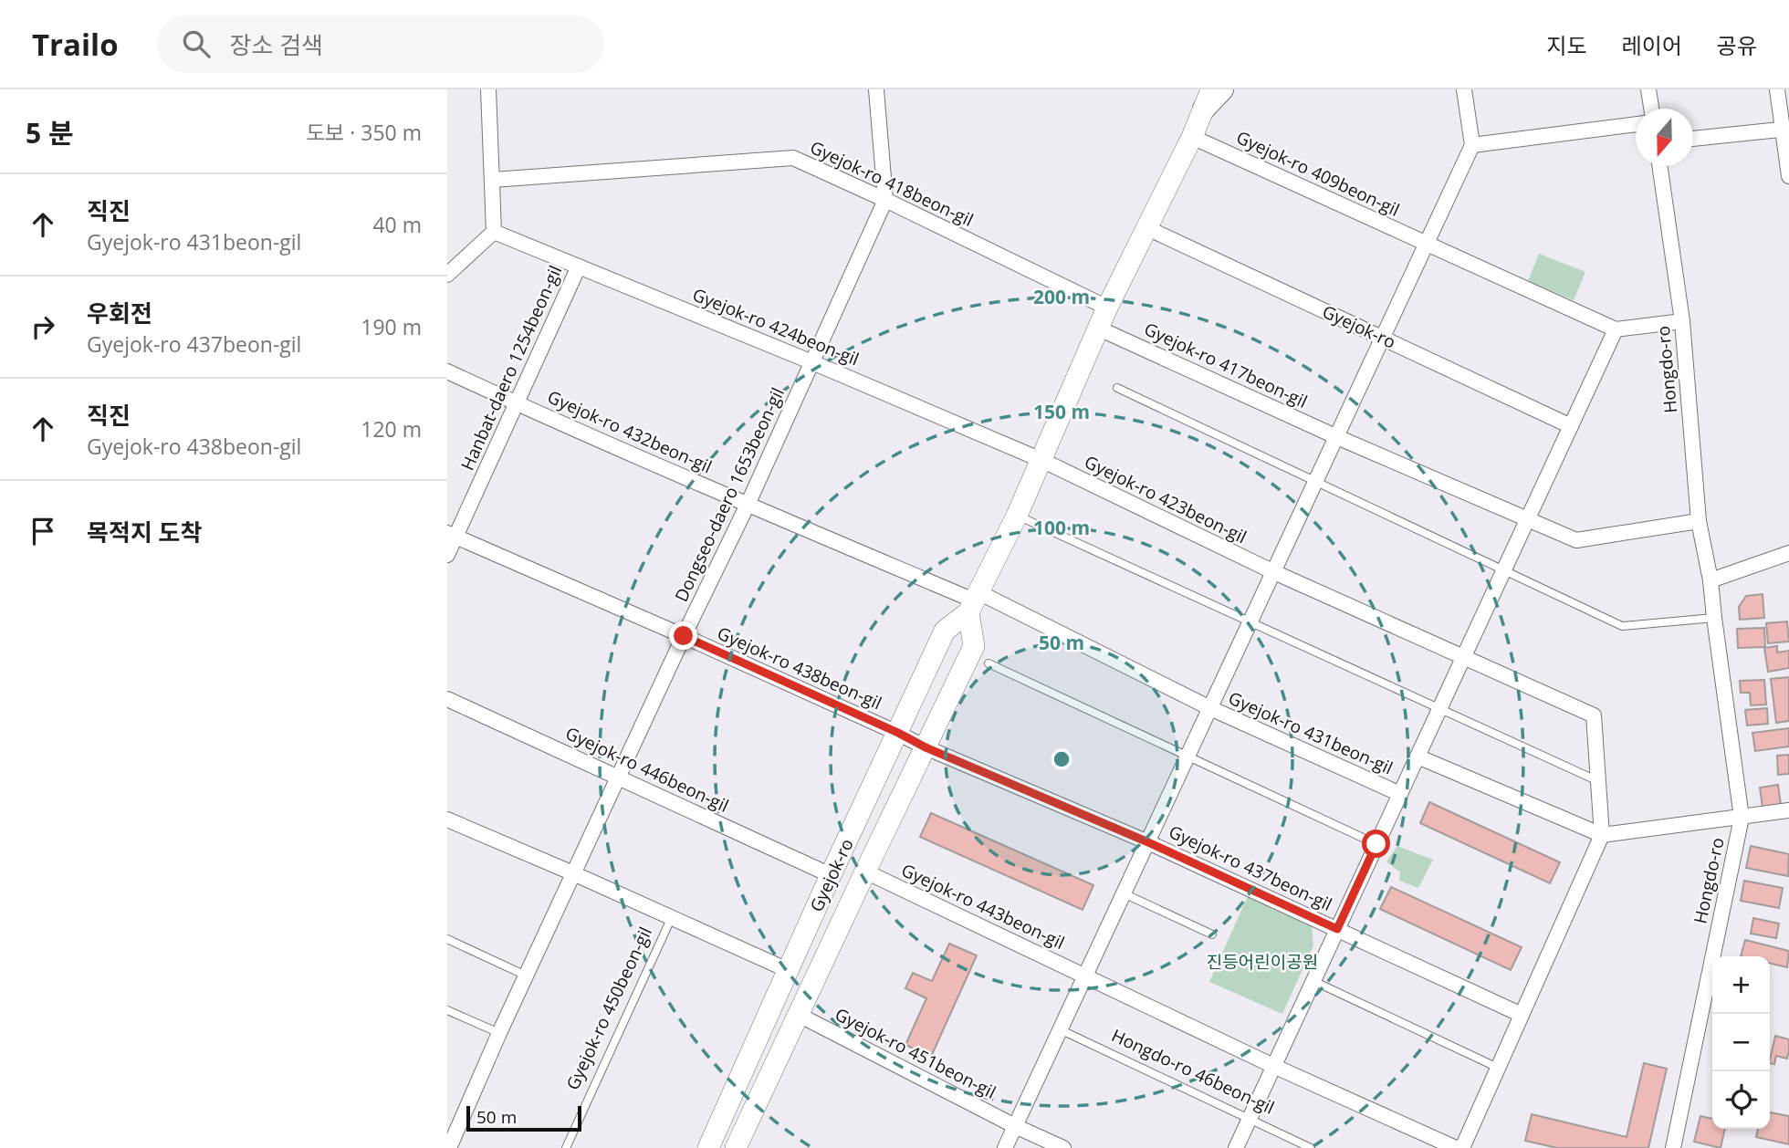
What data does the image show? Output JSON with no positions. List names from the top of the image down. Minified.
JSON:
{"streets":{"main road":["Gyejok-ro"],"street":["Gyejok-ro 409beon-gil","Gyejok-ro 418beon-gil","Gyejok-ro 424beon-gil","Gyejok-ro 417beon-gil","Hanbat-daero 1254beon-gil","Hongdo-ro","Gyejok-ro 432beon-gil","Dongseo-daero 1653beon-gil","Gyejok-ro 423beon-gil","Gyejok-ro 438beon-gil","Gyejok-ro 431beon-gil","Gyejok-ro 446beon-gil","Gyejok-ro 437beon-gil","Gyejok-ro 443beon-gil","Gyejok-ro 450beon-gil","Gyejok-ro 451beon-gil"],"lane":["Hongdo-ro 46beon-gil"]},"crossings":[["Gyejok-ro 409beon-gil","Gyejok-ro"],["Gyejok-ro 418beon-gil","Gyejok-ro"],["Gyejok-ro 418beon-gil","Dongseo-daero 1653beon-gil"],["Gyejok-ro 424beon-gil","Gyejok-ro"],["Gyejok-ro 424beon-gil","Hanbat-daero 1254beon-gil"],["Gyejok-ro 424beon-gil","Dongseo-daero 1653beon-gil"],["Gyejok-ro 424beon-gil","Gyejok-ro 423beon-gil"],["Gyejok-ro","Gyejok-ro 417beon-gil"],["Gyejok-ro","Gyejok-ro 432beon-gil"],["Gyejok-ro","Gyejok-ro 423beon-gil"],["Gyejok-ro","Gyejok-ro 438beon-gil"],["Gyejok-ro","Gyejok-ro 431beon-gil"],["Gyejok-ro","Gyejok-ro 446beon-gil"],["Gyejok-ro","Gyejok-ro 437beon-gil"],["Gyejok-ro","Gyejok-ro 443beon-gil"],["Gyejok-ro","Gyejok-ro 450beon-gil"],["Gyejok-ro","Gyejok-ro 451beon-gil"],["Gyejok-ro 417beon-gil","Hongdo-ro"],["Hanbat-daero 1254beon-gil","Gyejok-ro 432beon-gil"],["Hanbat-daero 1254beon-gil","Gyejok-ro 438beon-gil"],["Gyejok-ro 432beon-gil","Dongseo-daero 1653beon-gil"],["Gyejok-ro 432beon-gil","Gyejok-ro 431beon-gil"],["Dongseo-daero 1653beon-gil","Gyejok-ro 438beon-gil"],["Dongseo-daero 1653beon-gil","Gyejok-ro 446beon-gil"],["Dongseo-daero 1653beon-gil","Gyejok-ro 450beon-gil"],["Gyejok-ro 438beon-gil","Gyejok-ro 437beon-gil"],["Gyejok-ro 431beon-gil","Gyejok-ro 437beon-gil"],["Gyejok-ro 437beon-gil","Gyejok-ro 443beon-gil"]],"parks":["진등어린이공원"],"scale_bar":"50 m","north":"bottom","page":{"header":"Trailo","search":"장소 검색","nav":["지도","레이어","공유"],"heading":["5 분","도보 · 350 m"],"list":[["직진","Gyejok-ro 431beon-gil","40 m"],["우회전","Gyejok-ro 437beon-gil","190 m"],["직진","Gyejok-ro 438beon-gil","120 m"],"목적지 도착"],"map_buttons":["+","−"],"scale":"50 m"},"rings":["200 m","150 m","100 m","50 m"]}
